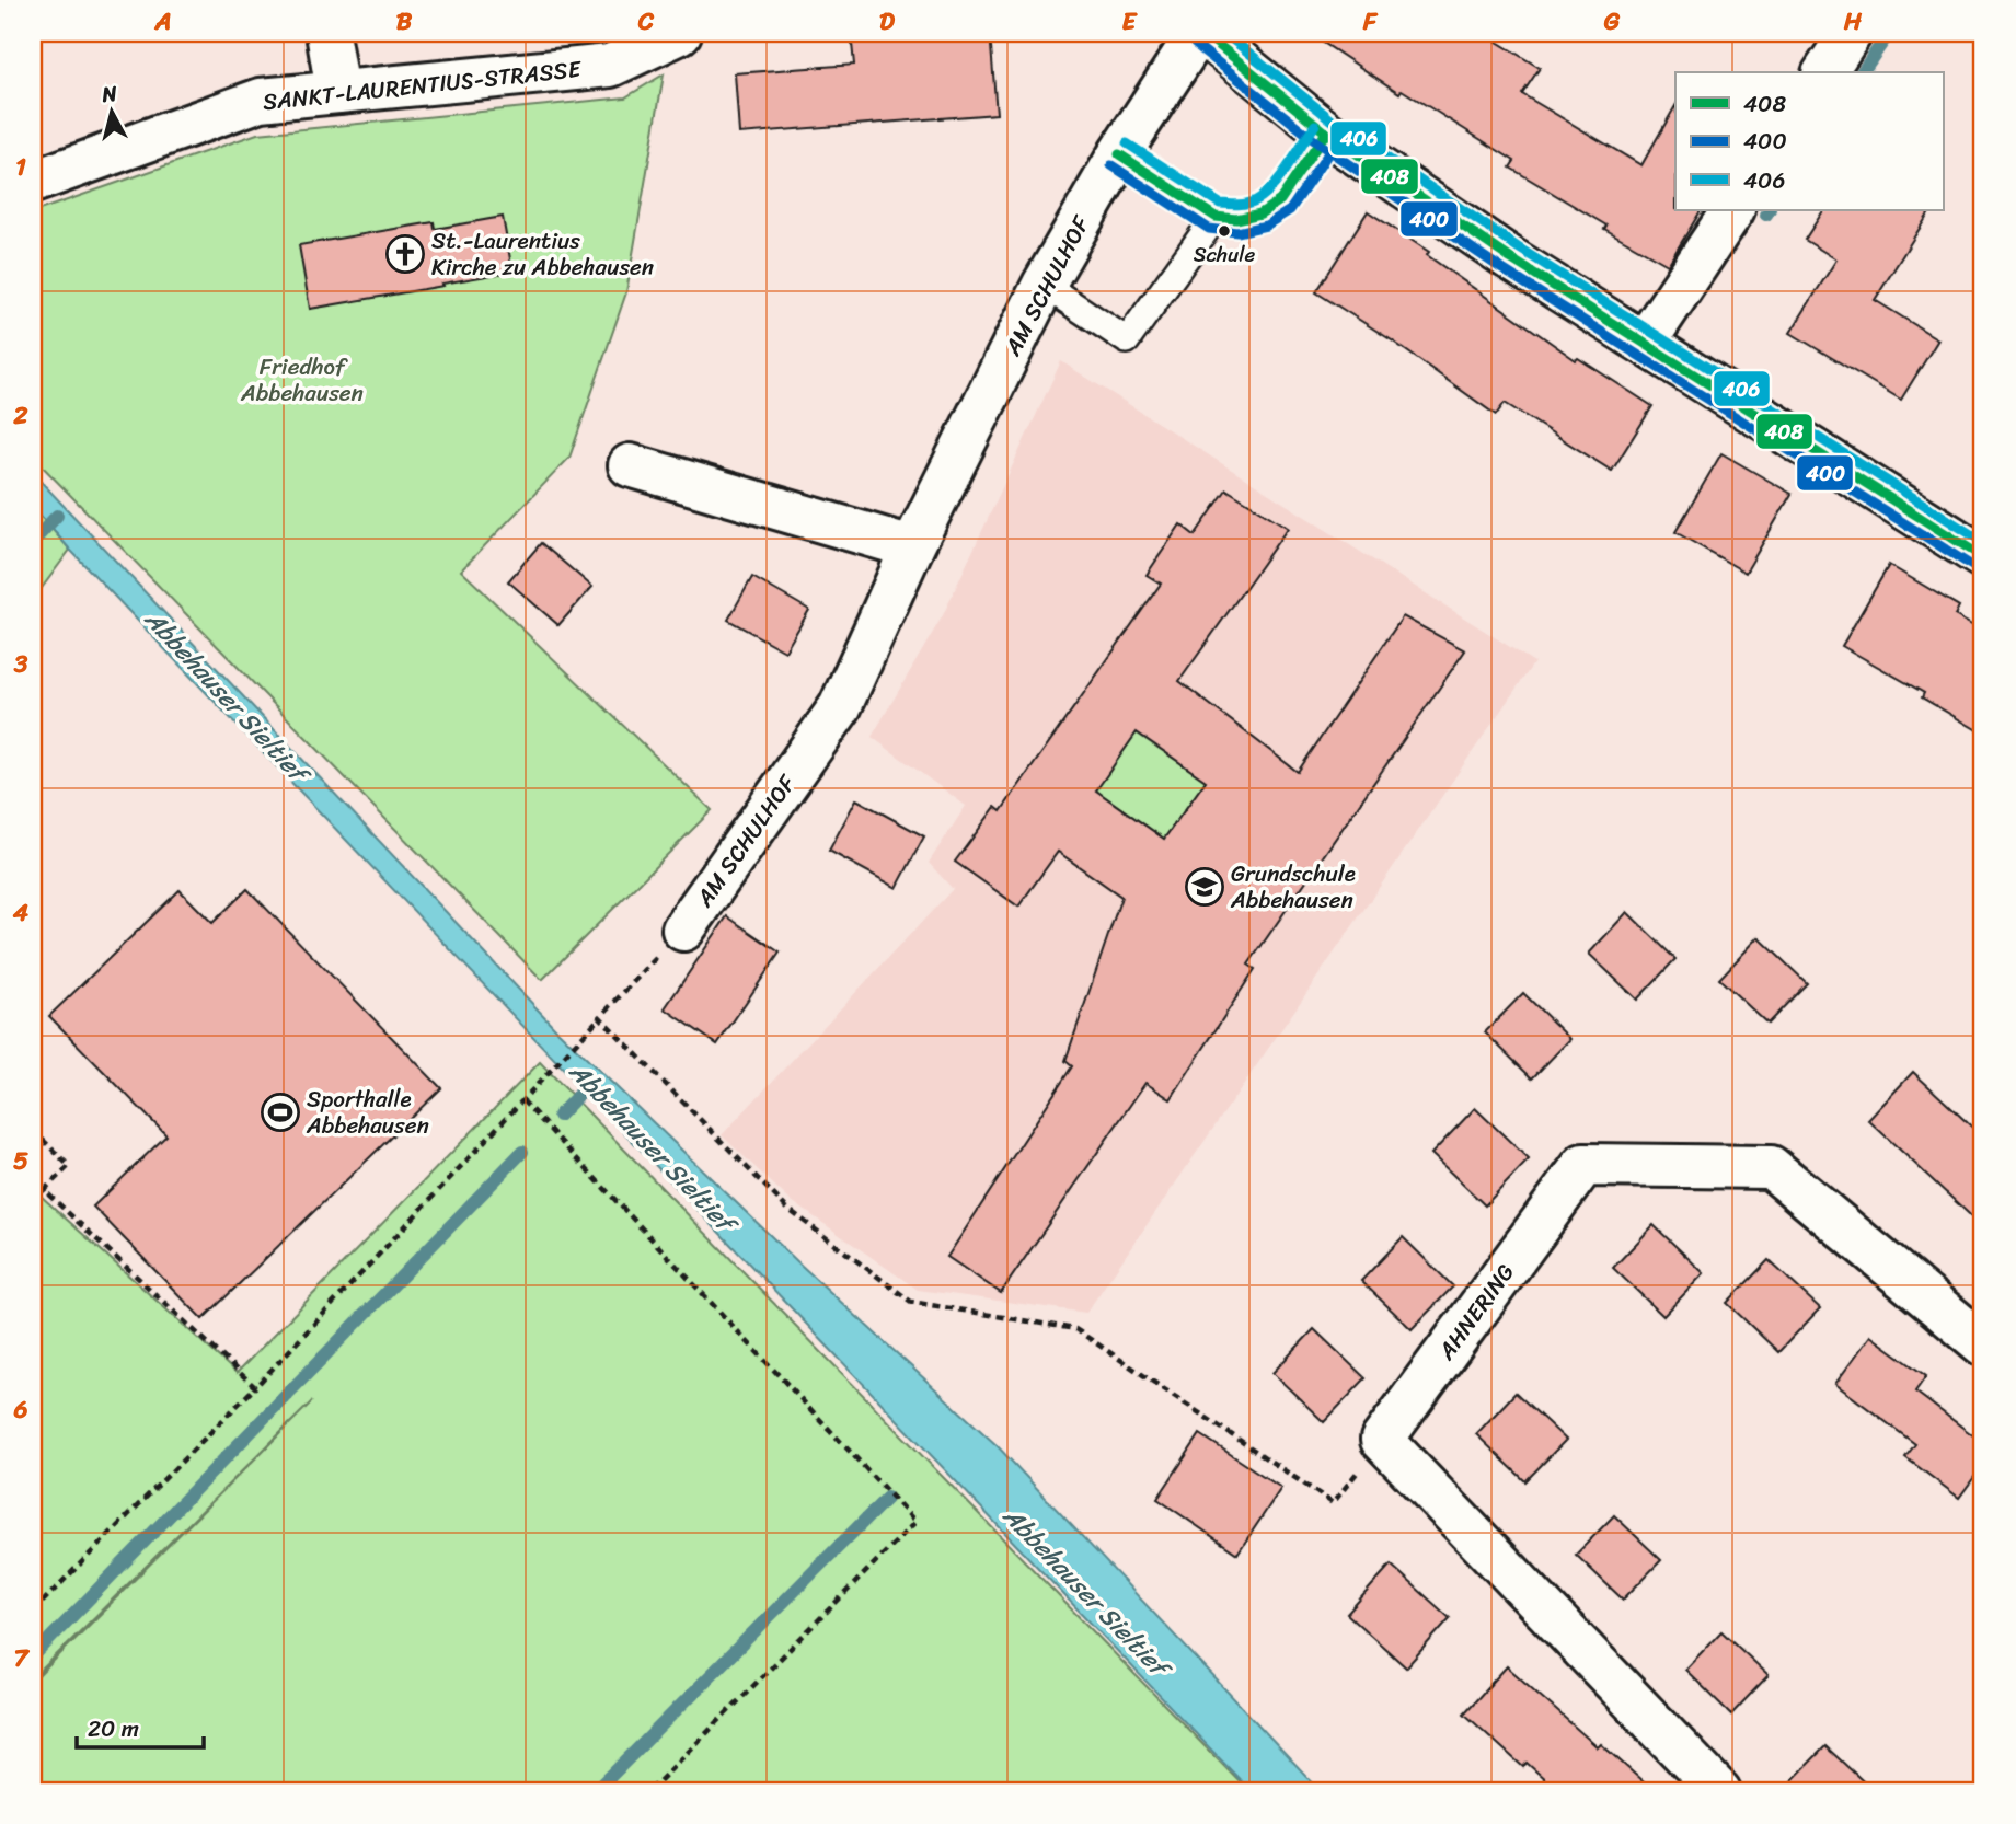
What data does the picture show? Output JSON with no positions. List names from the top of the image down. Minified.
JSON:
{"streets":{"street":["SANKT-LAURENTIUS-STRASSE","AM SCHULHOF","AHNERING"]},"water":["Abbehauser Sieltief"],"parks":["Friedhof Abbehausen"],"places":{"other":["Schule"],"church":["St.-Laurentius Kirche zu Abbehausen"],"school or university":["Grundschule Abbehausen"],"sports":["Sporthalle Abbehausen"]},"lines":["transit line 408","transit line 406","transit line 400"],"legend":["408","400","406"],"scale_bar":"20 m","north":"top","grid":{"columns":["A","B","C","D","E","F","G","H"],"rows":["1","2","3","4","5","6","7"]}}
